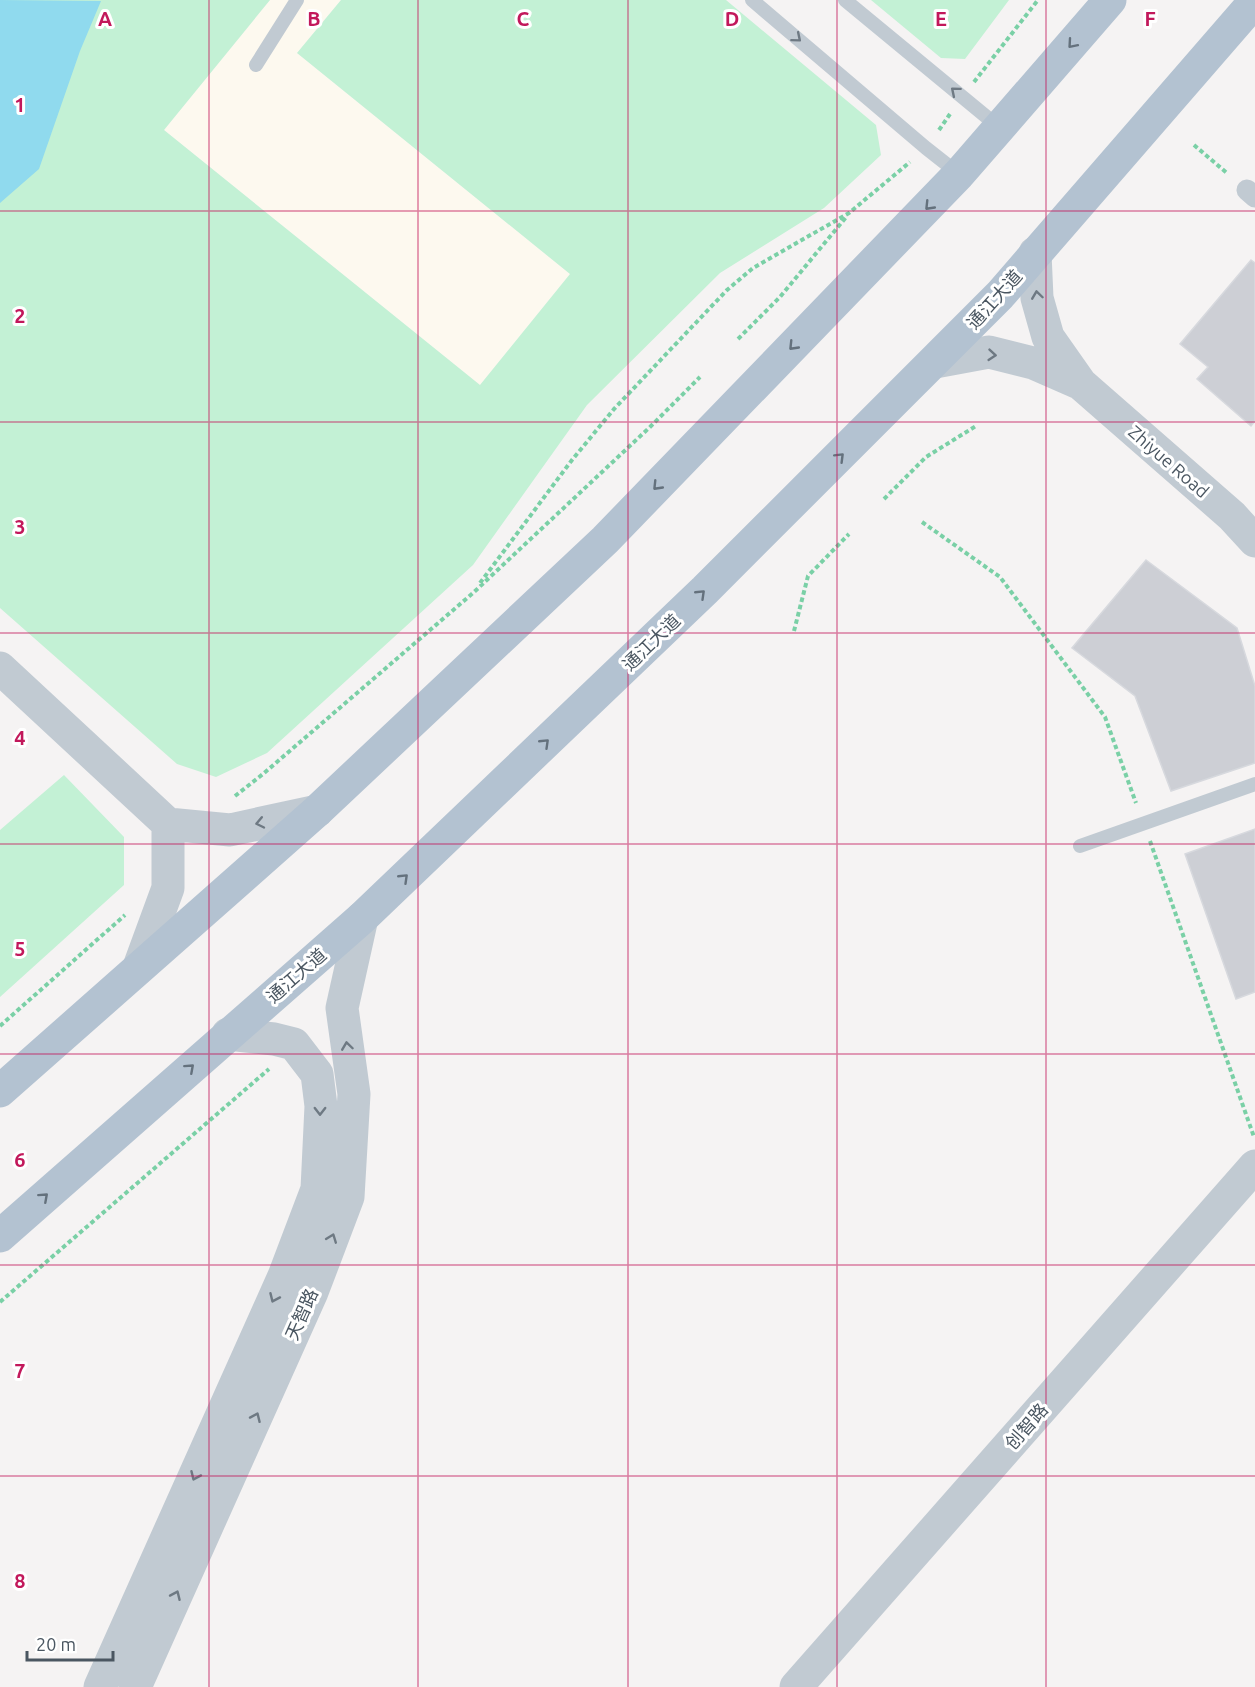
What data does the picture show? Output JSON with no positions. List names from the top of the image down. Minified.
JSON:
{"streets":{"main road":["通江大道"],"street":["Zhiyue Road","天智路","创智路"]},"crossings":[["通江大道","天智路"]],"scale_bar":"20 m","grid":{"columns":["A","B","C","D","E","F"],"rows":["1","2","3","4","5","6","7","8"]}}
